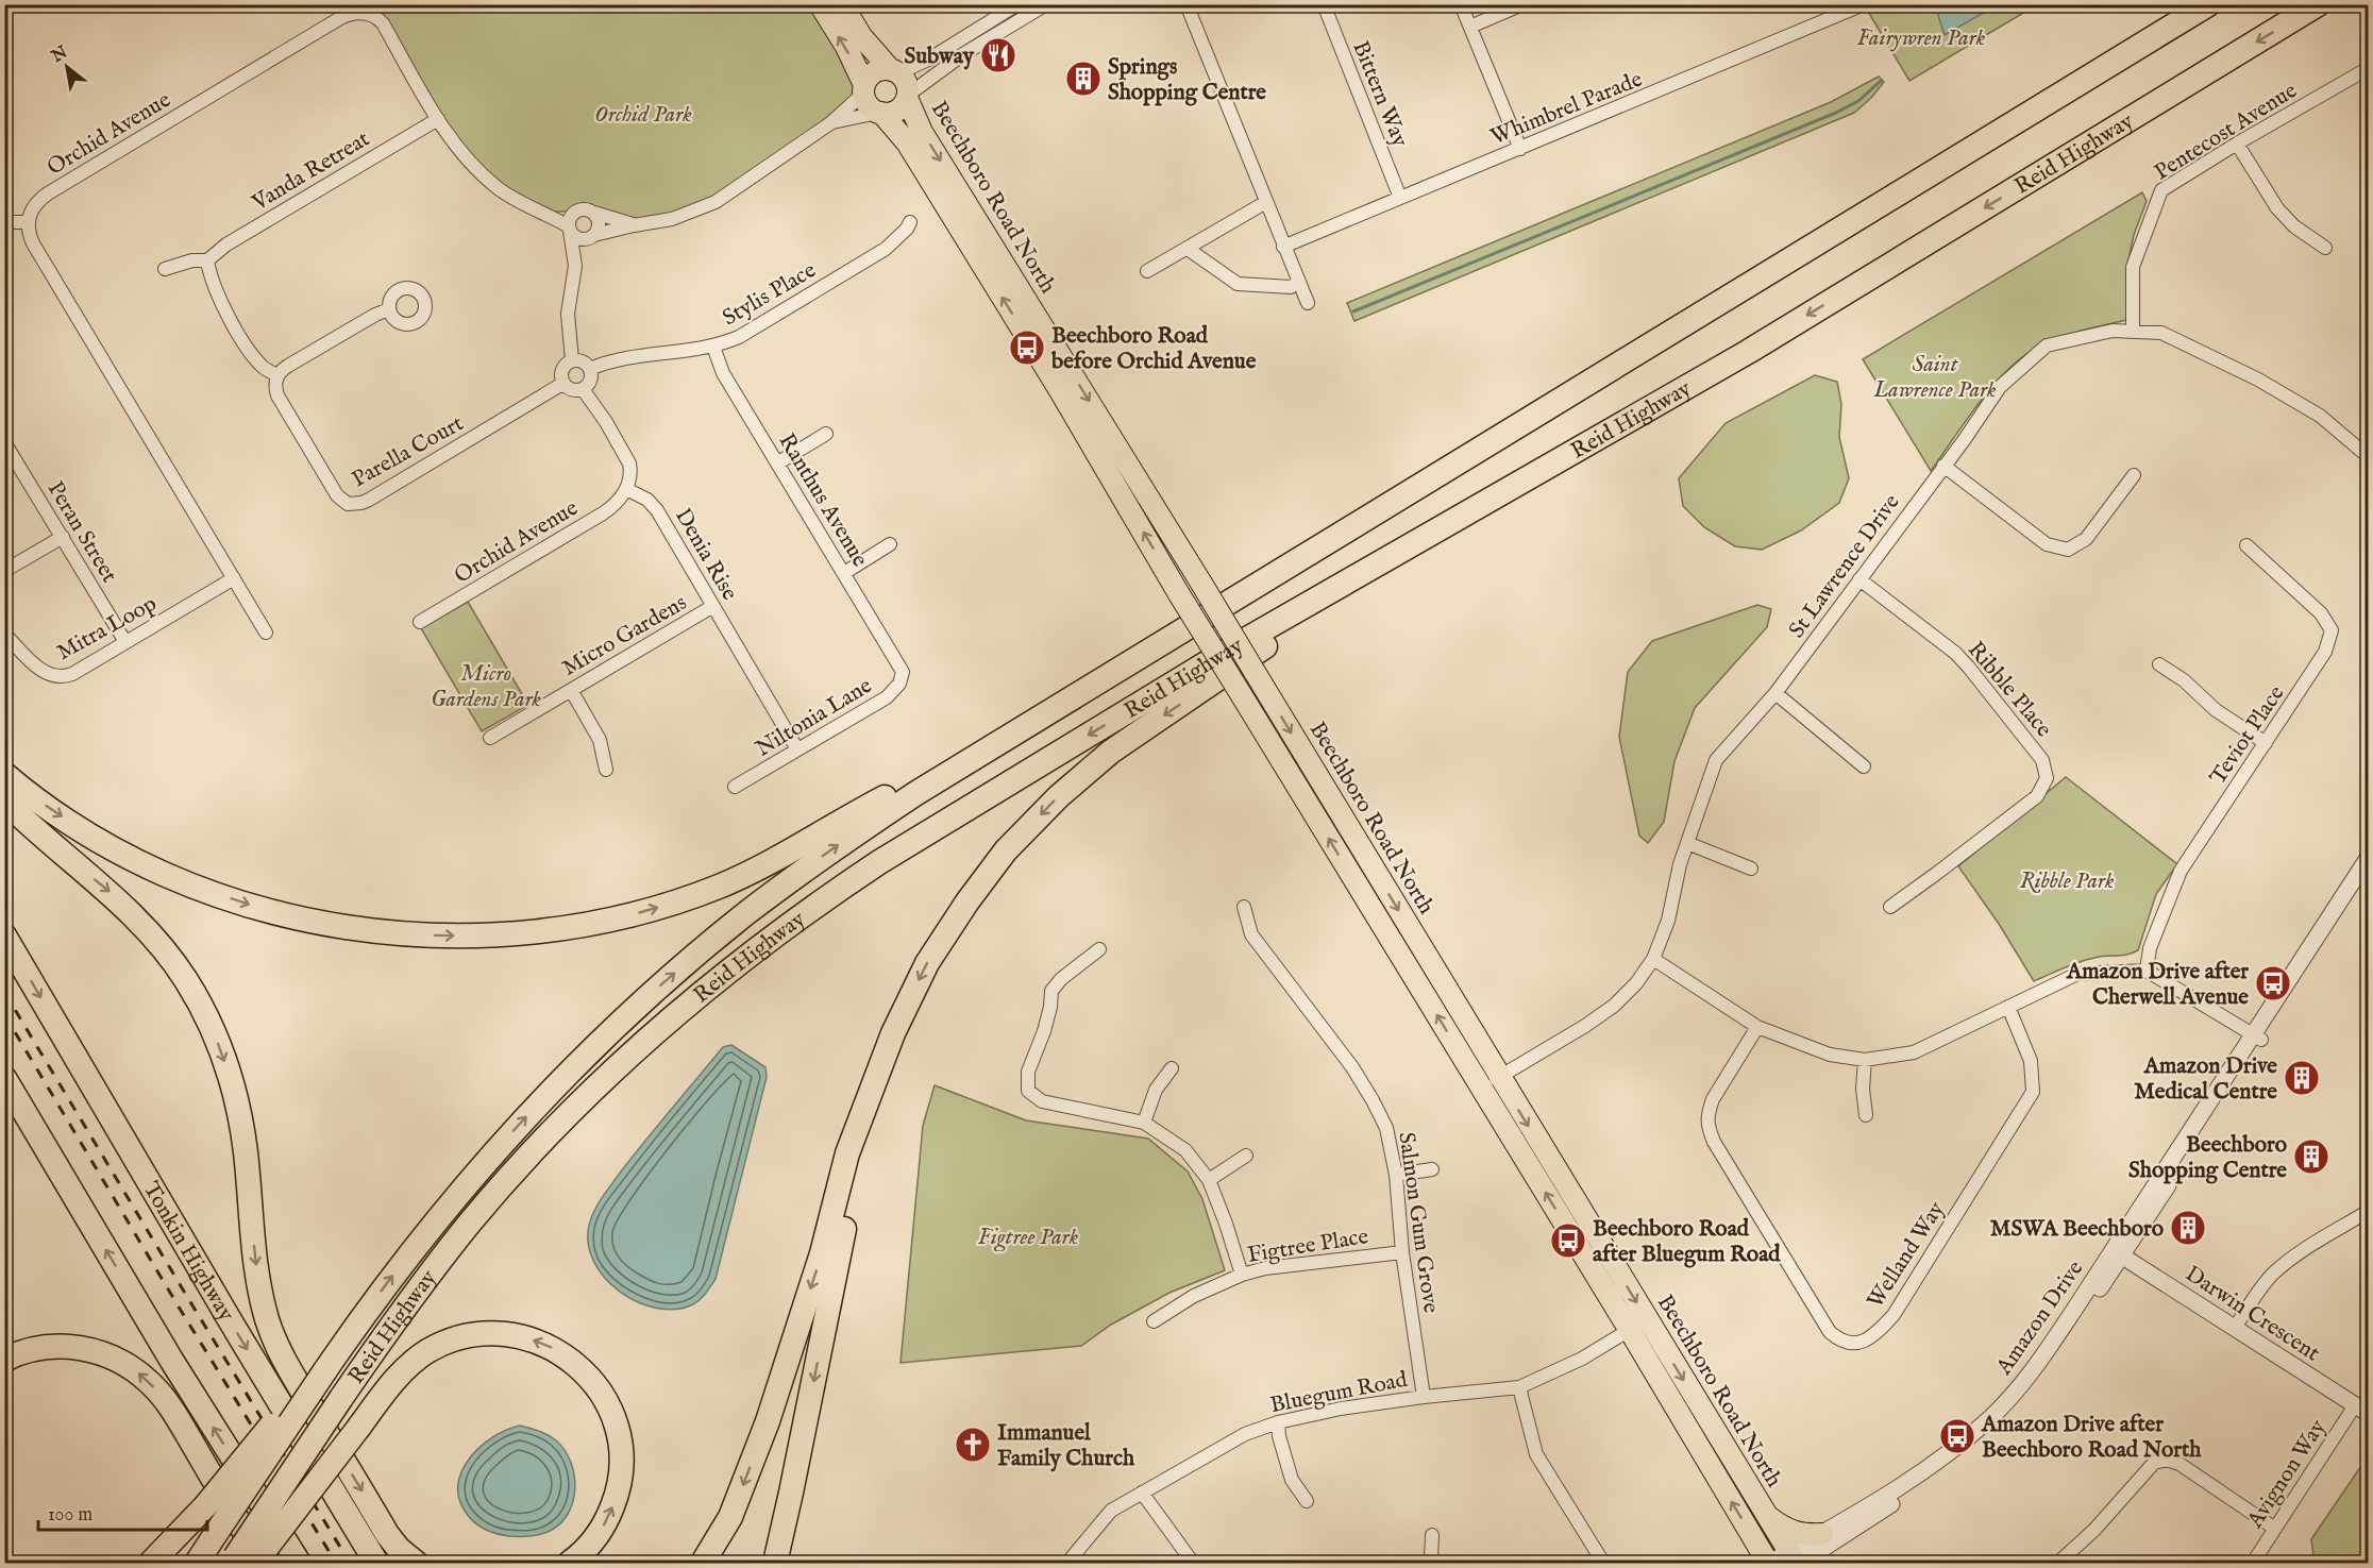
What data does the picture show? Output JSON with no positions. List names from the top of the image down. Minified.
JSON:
{"streets":{"highway":["Reid Highway","Tonkin Highway"],"main road":["Beechboro Road North"],"street":["Bittern Way","Whimbrel Parade","Pentecost Avenue","Orchid Avenue","Vanda Retreat","Stylis Place","Parella Court","Ranthus Avenue","Peran Street","Denia Rise","St Lawrence Drive","Mitra Loop","Micro Gardens","Ribble Place","Niltonia Lane","Teviot Place","Salmon Gum Grove","Figtree Place","Welland Way","Darwin Crescent","Amazon Drive","Bluegum Road","Avignon Way"]},"crossings":[["Bittern Way","Whimbrel Parade"],["Pentecost Avenue","St Lawrence Drive"],["Orchid Avenue","Vanda Retreat"],["Orchid Avenue","Denia Rise"],["Beechboro Road North","St Lawrence Drive"],["Beechboro Road North","Amazon Drive"],["Beechboro Road North","Bluegum Road"],["Stylis Place","Parella Court"],["Stylis Place","Ranthus Avenue"],["Ranthus Avenue","Niltonia Lane"],["Peran Street","Mitra Loop"],["Denia Rise","Micro Gardens"],["Denia Rise","Niltonia Lane"],["St Lawrence Drive","Ribble Place"],["Salmon Gum Grove","Figtree Place"],["Salmon Gum Grove","Bluegum Road"],["Darwin Crescent","Amazon Drive"],["Darwin Crescent","Avignon Way"]],"parks":["Fairywren Park","Orchid Park","Saint Lawrence Park","Micro Gardens Park","Ribble Park","Figtree Park"],"places":{"restaurant":["Subway"],"building":["Springs Shopping Centre","Amazon Drive Medical Centre","Beechboro Shopping Centre","MSWA Beechboro"],"bus stop":["Beechboro Road before Orchid Avenue","Amazon Drive after Cherwell Avenue","Beechboro Road after Bluegum Road","Amazon Drive after Beechboro Road North"],"church":["Immanuel Family Church"]},"scale_bar":"100 m","north":"top left"}
